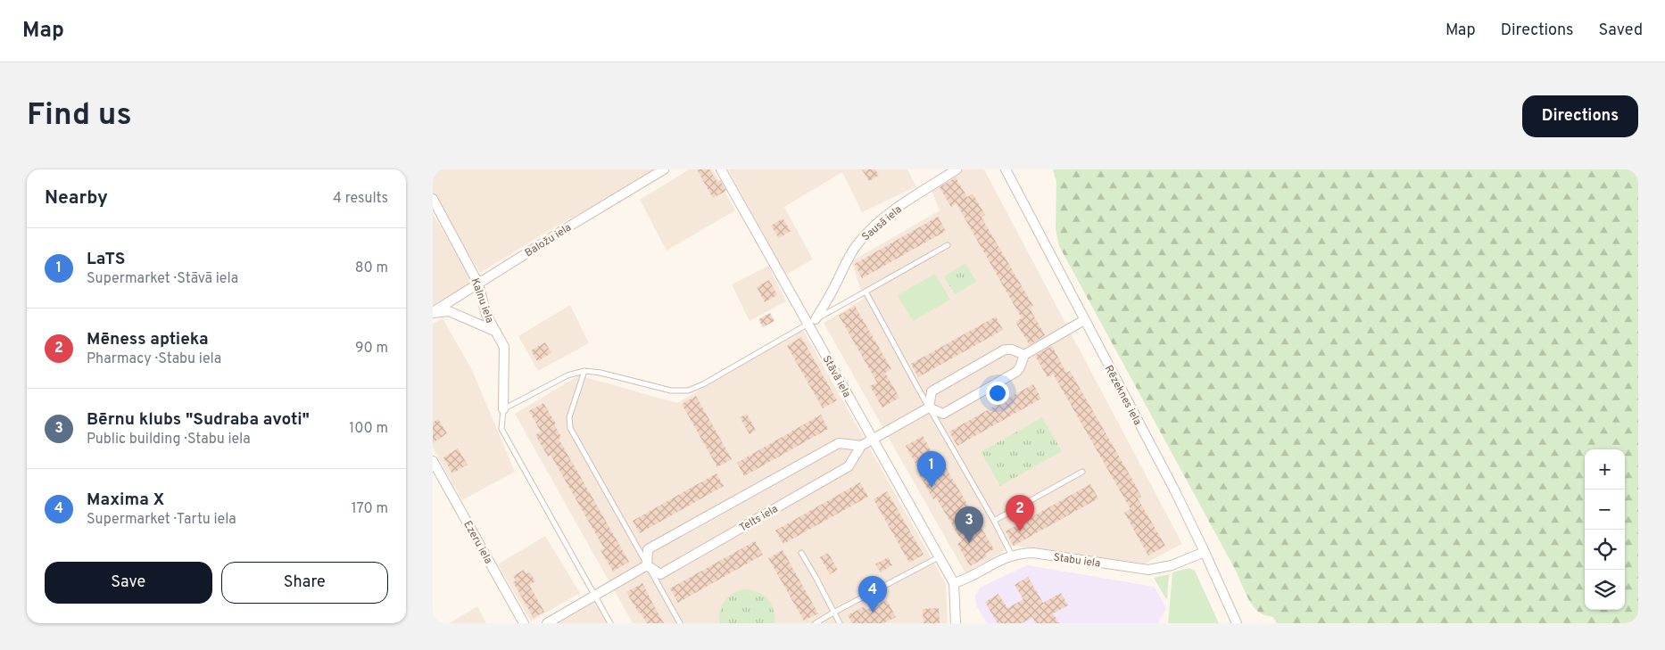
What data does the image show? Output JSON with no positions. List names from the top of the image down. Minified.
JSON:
{"streets":{"street":["Sausā iela","Baložu iela","Kalnu iela","Stāvā iela","Rēzeknes iela","Telts iela","Ezeru iela","Stabu iela"]},"crossings":[["Baložu iela","Kalnu iela"],["Stāvā iela","Telts iela"],["Stāvā iela","Stabu iela"],["Rēzeknes iela","Stabu iela"]],"page":{"header":"Map","nav":["Map","Directions","Saved"],"buttons":["Directions",["Save","Share"]],"title":"Find us","heading":["Nearby","4 results"],"list":[{"mark":"1","name":"LaTS","note":"Supermarket · Stāvā iela","value":"80 m"},{"mark":"2","name":"Mēness aptieka","note":"Pharmacy · Stabu iela","value":"90 m"},{"mark":"3","name":"Bērnu klubs \"Sudraba avoti\"","note":"Public building · Stabu iela","value":"100 m"},{"mark":"4","name":"Maxima X","note":"Supermarket · Tartu iela","value":"170 m"}],"map_buttons":["+","−"],"pins":["1","2","3","4"]}}
